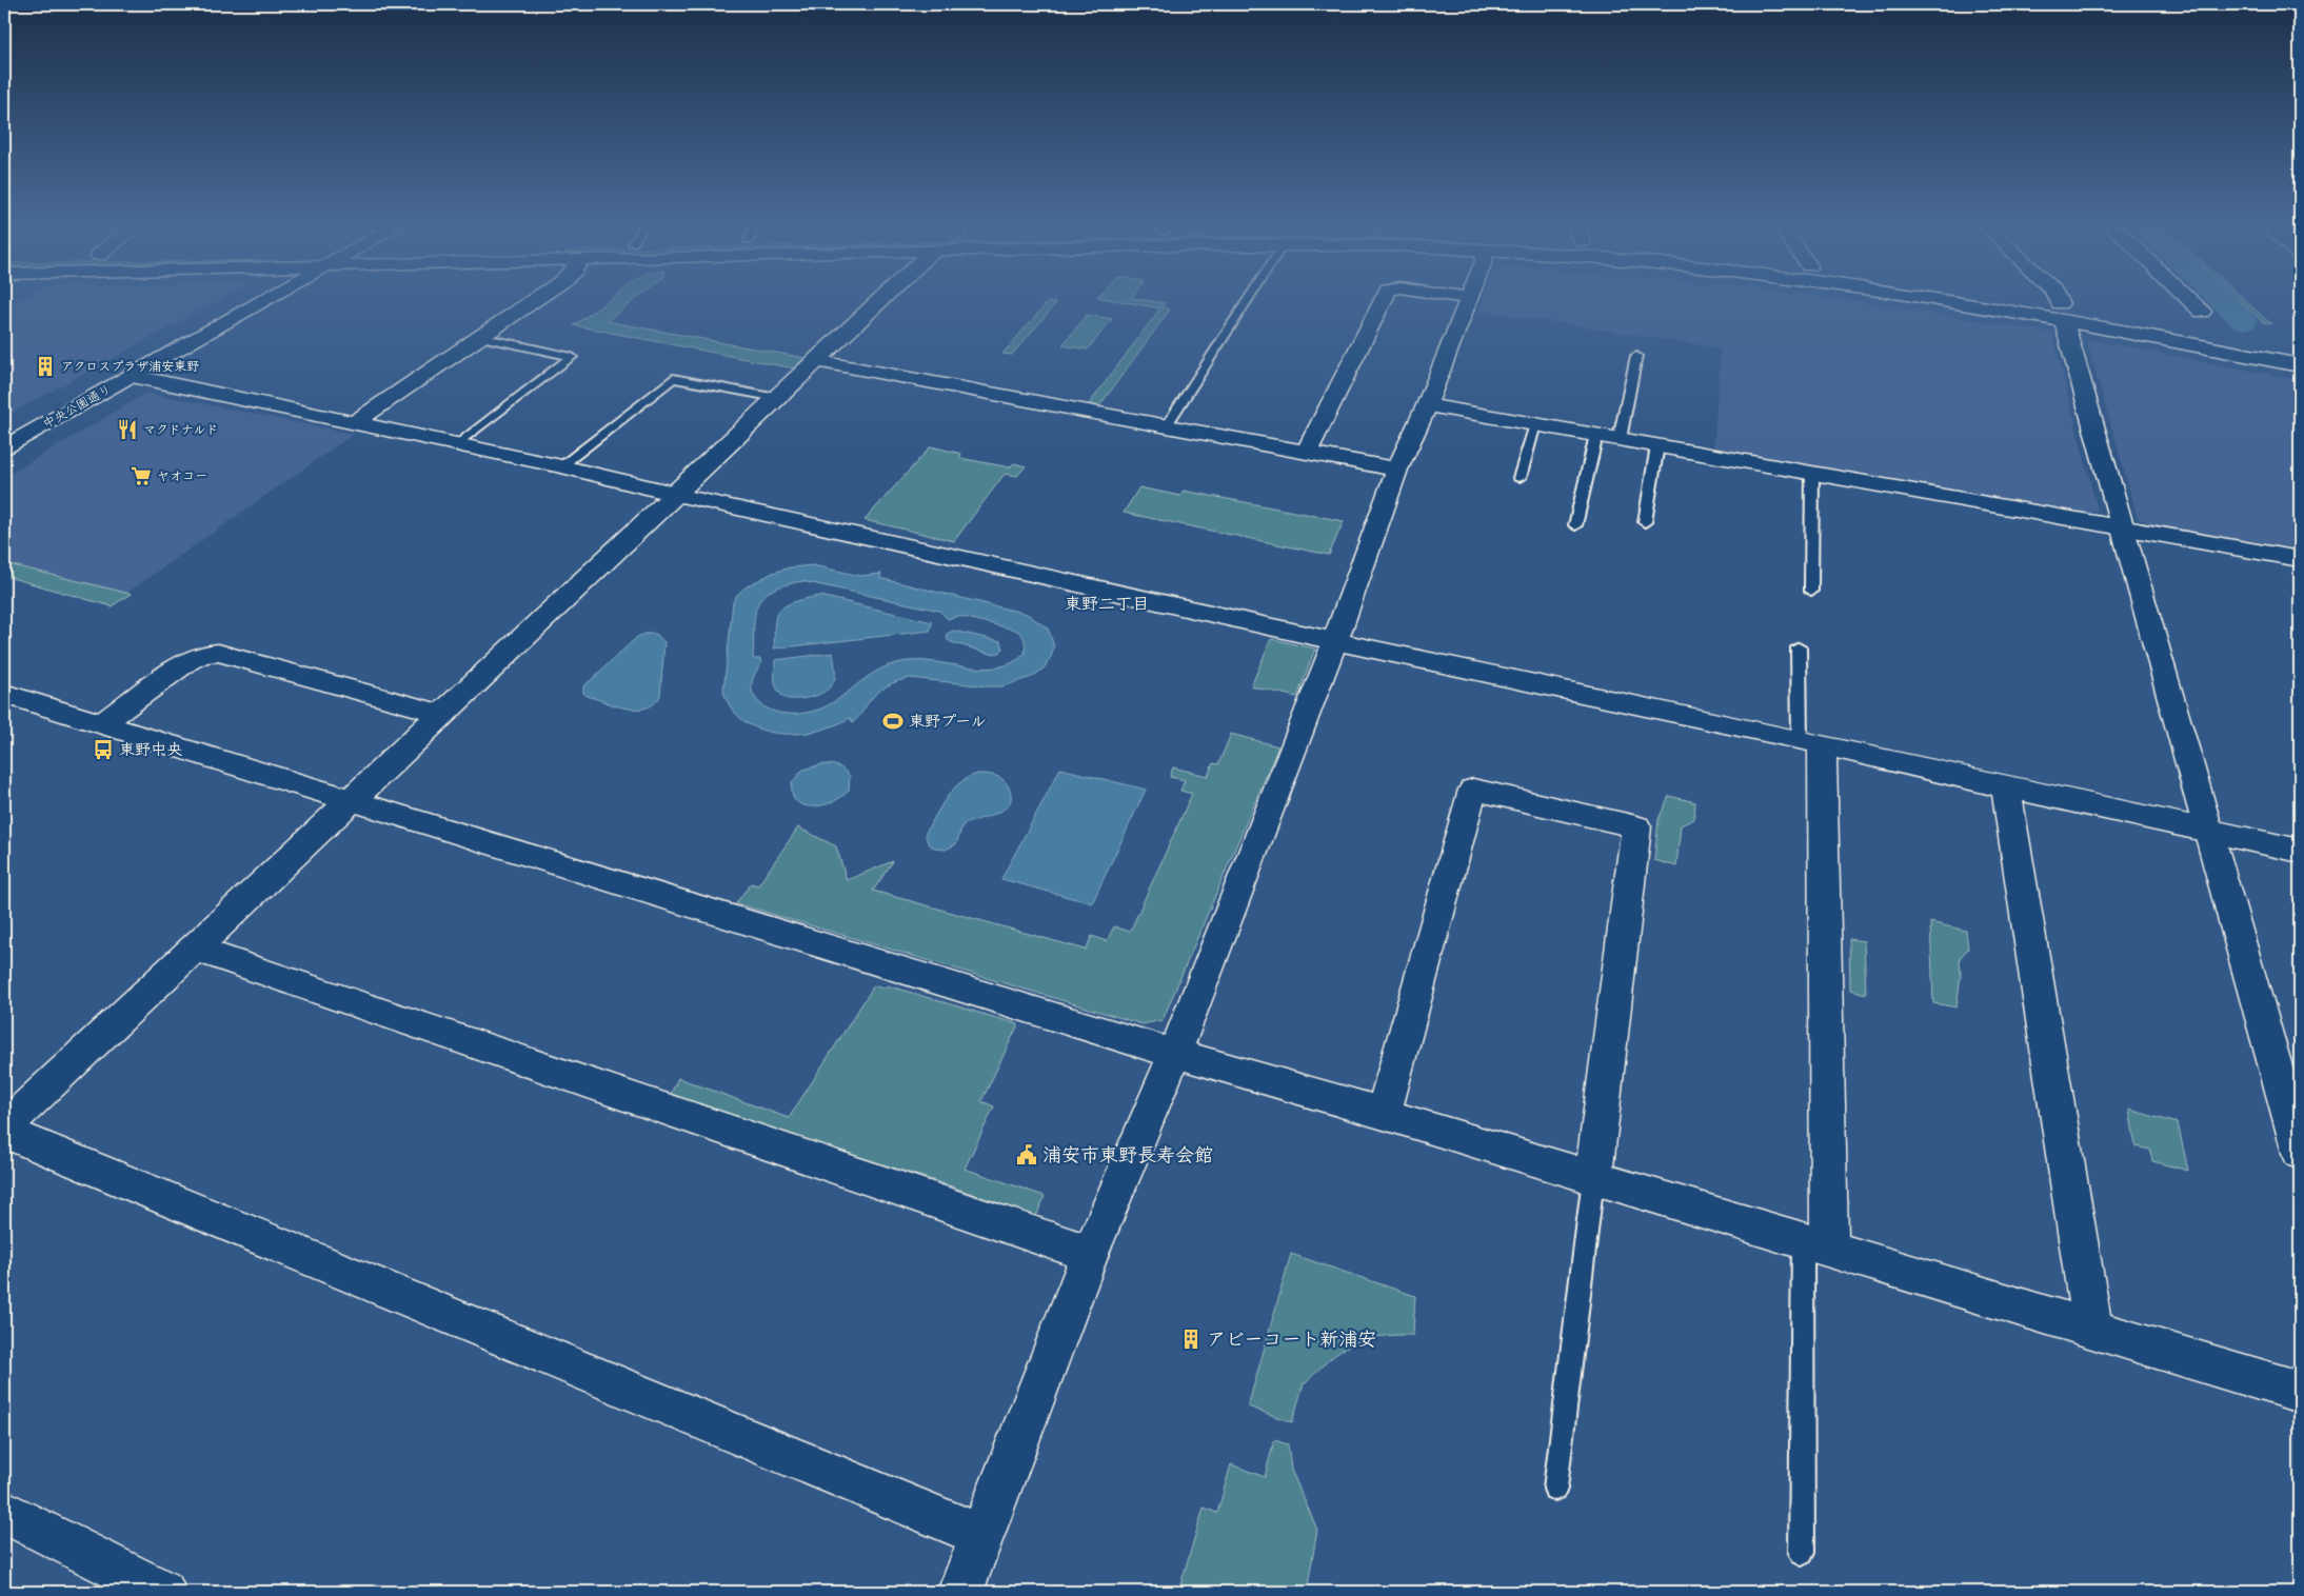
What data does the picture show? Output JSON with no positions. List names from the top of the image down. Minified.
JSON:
{"streets":{"street":["中央公園通り"]},"districts":["東野二丁目"],"places":{"building":["アクロスプラザ浦安東野","アビーコート新浦安"],"restaurant":["マクドナルド"],"supermarket":["ヤオコー"],"sports":["東野プール"],"bus stop":["東野中央"],"public building":["浦安市東野長寿会館"]}}
